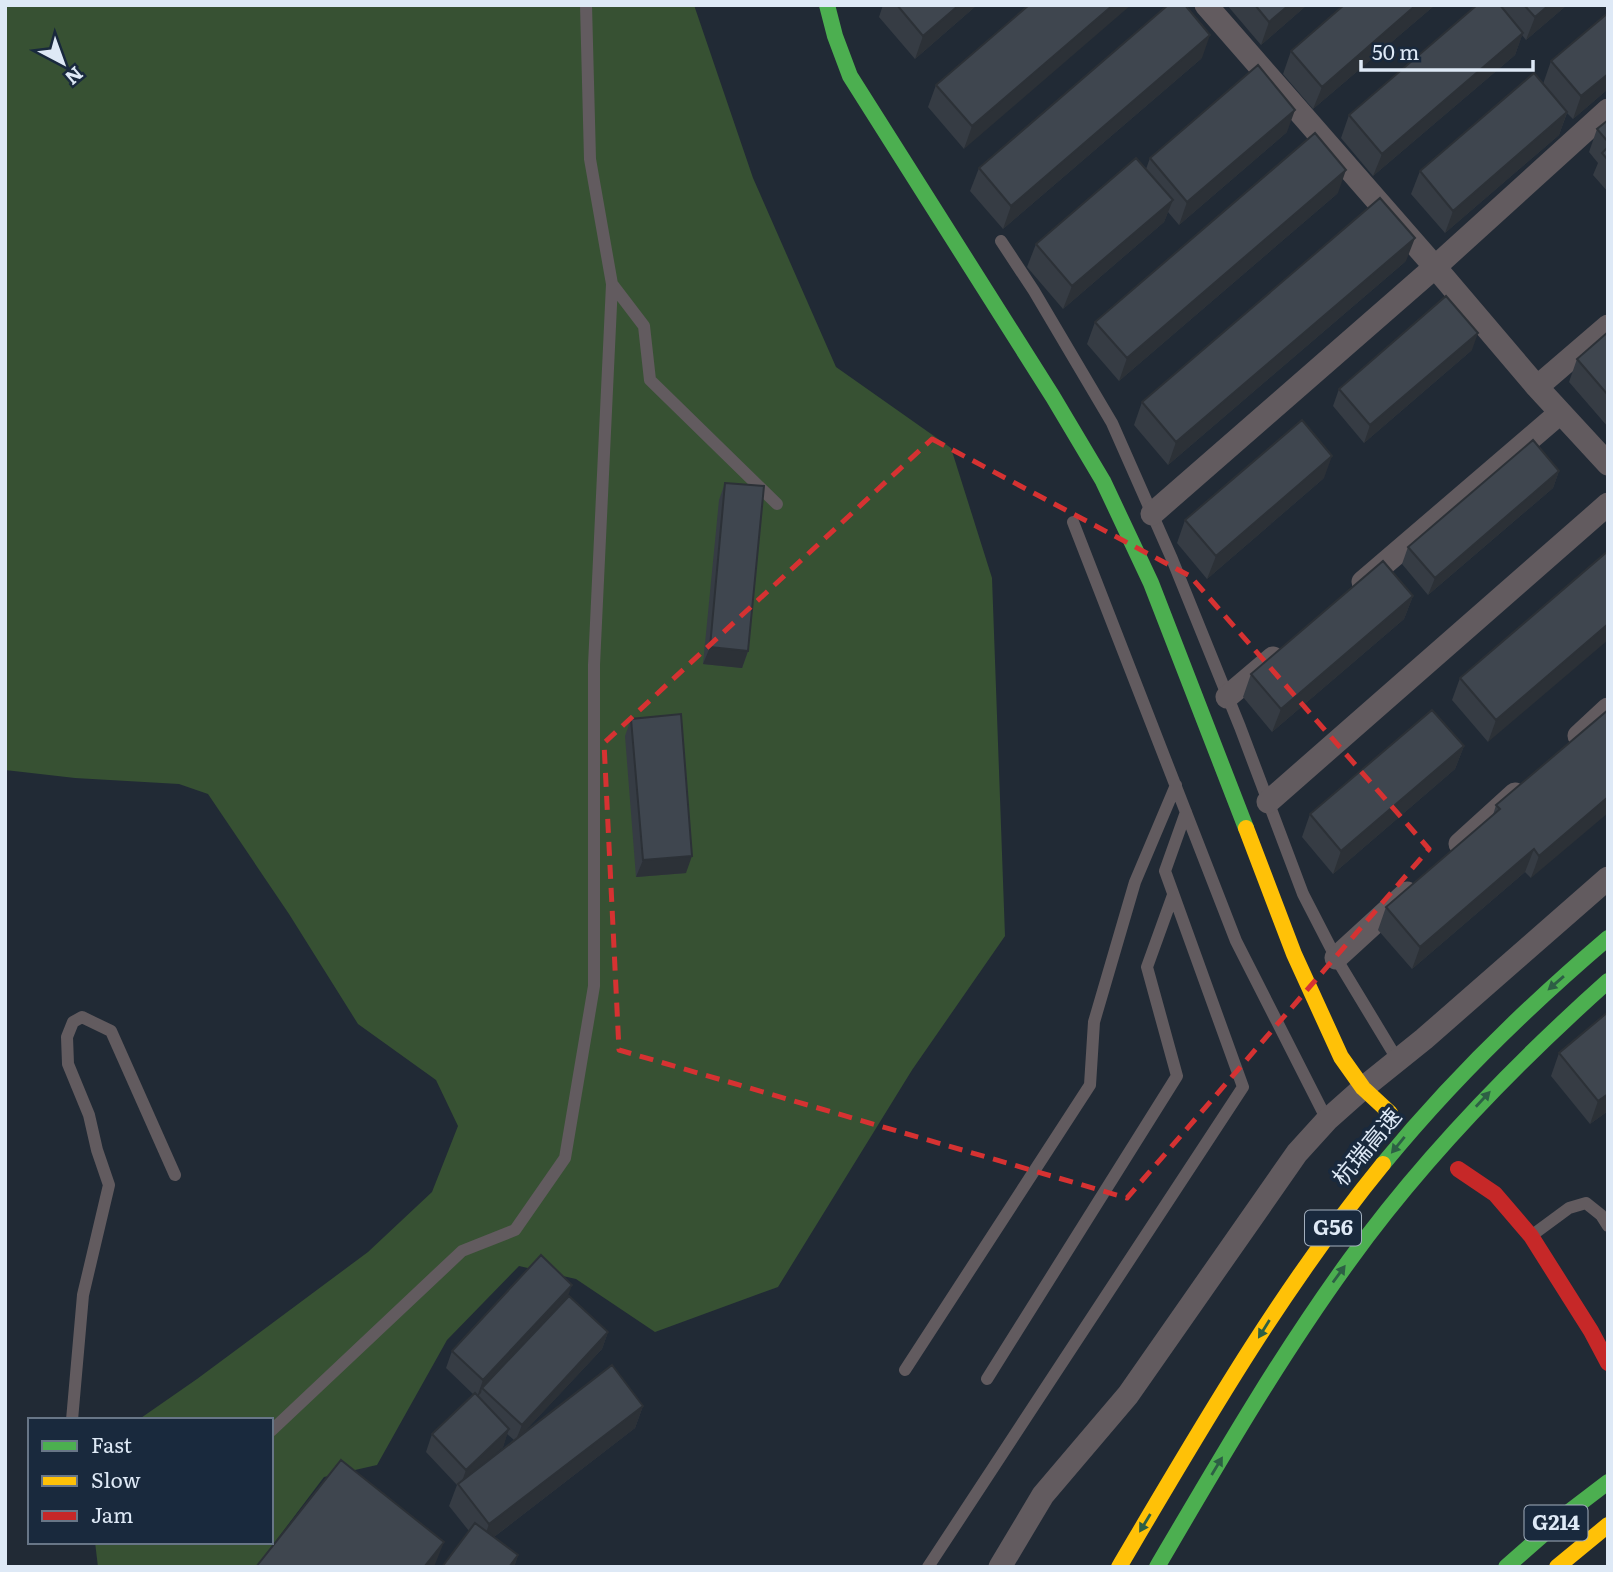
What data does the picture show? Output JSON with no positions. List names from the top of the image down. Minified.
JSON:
{"streets":{"main road":["杭瑞高速","G56","G214"]},"legend":["Fast","Slow","Jam"],"scale_bar":"50 m","north":"bottom right"}
